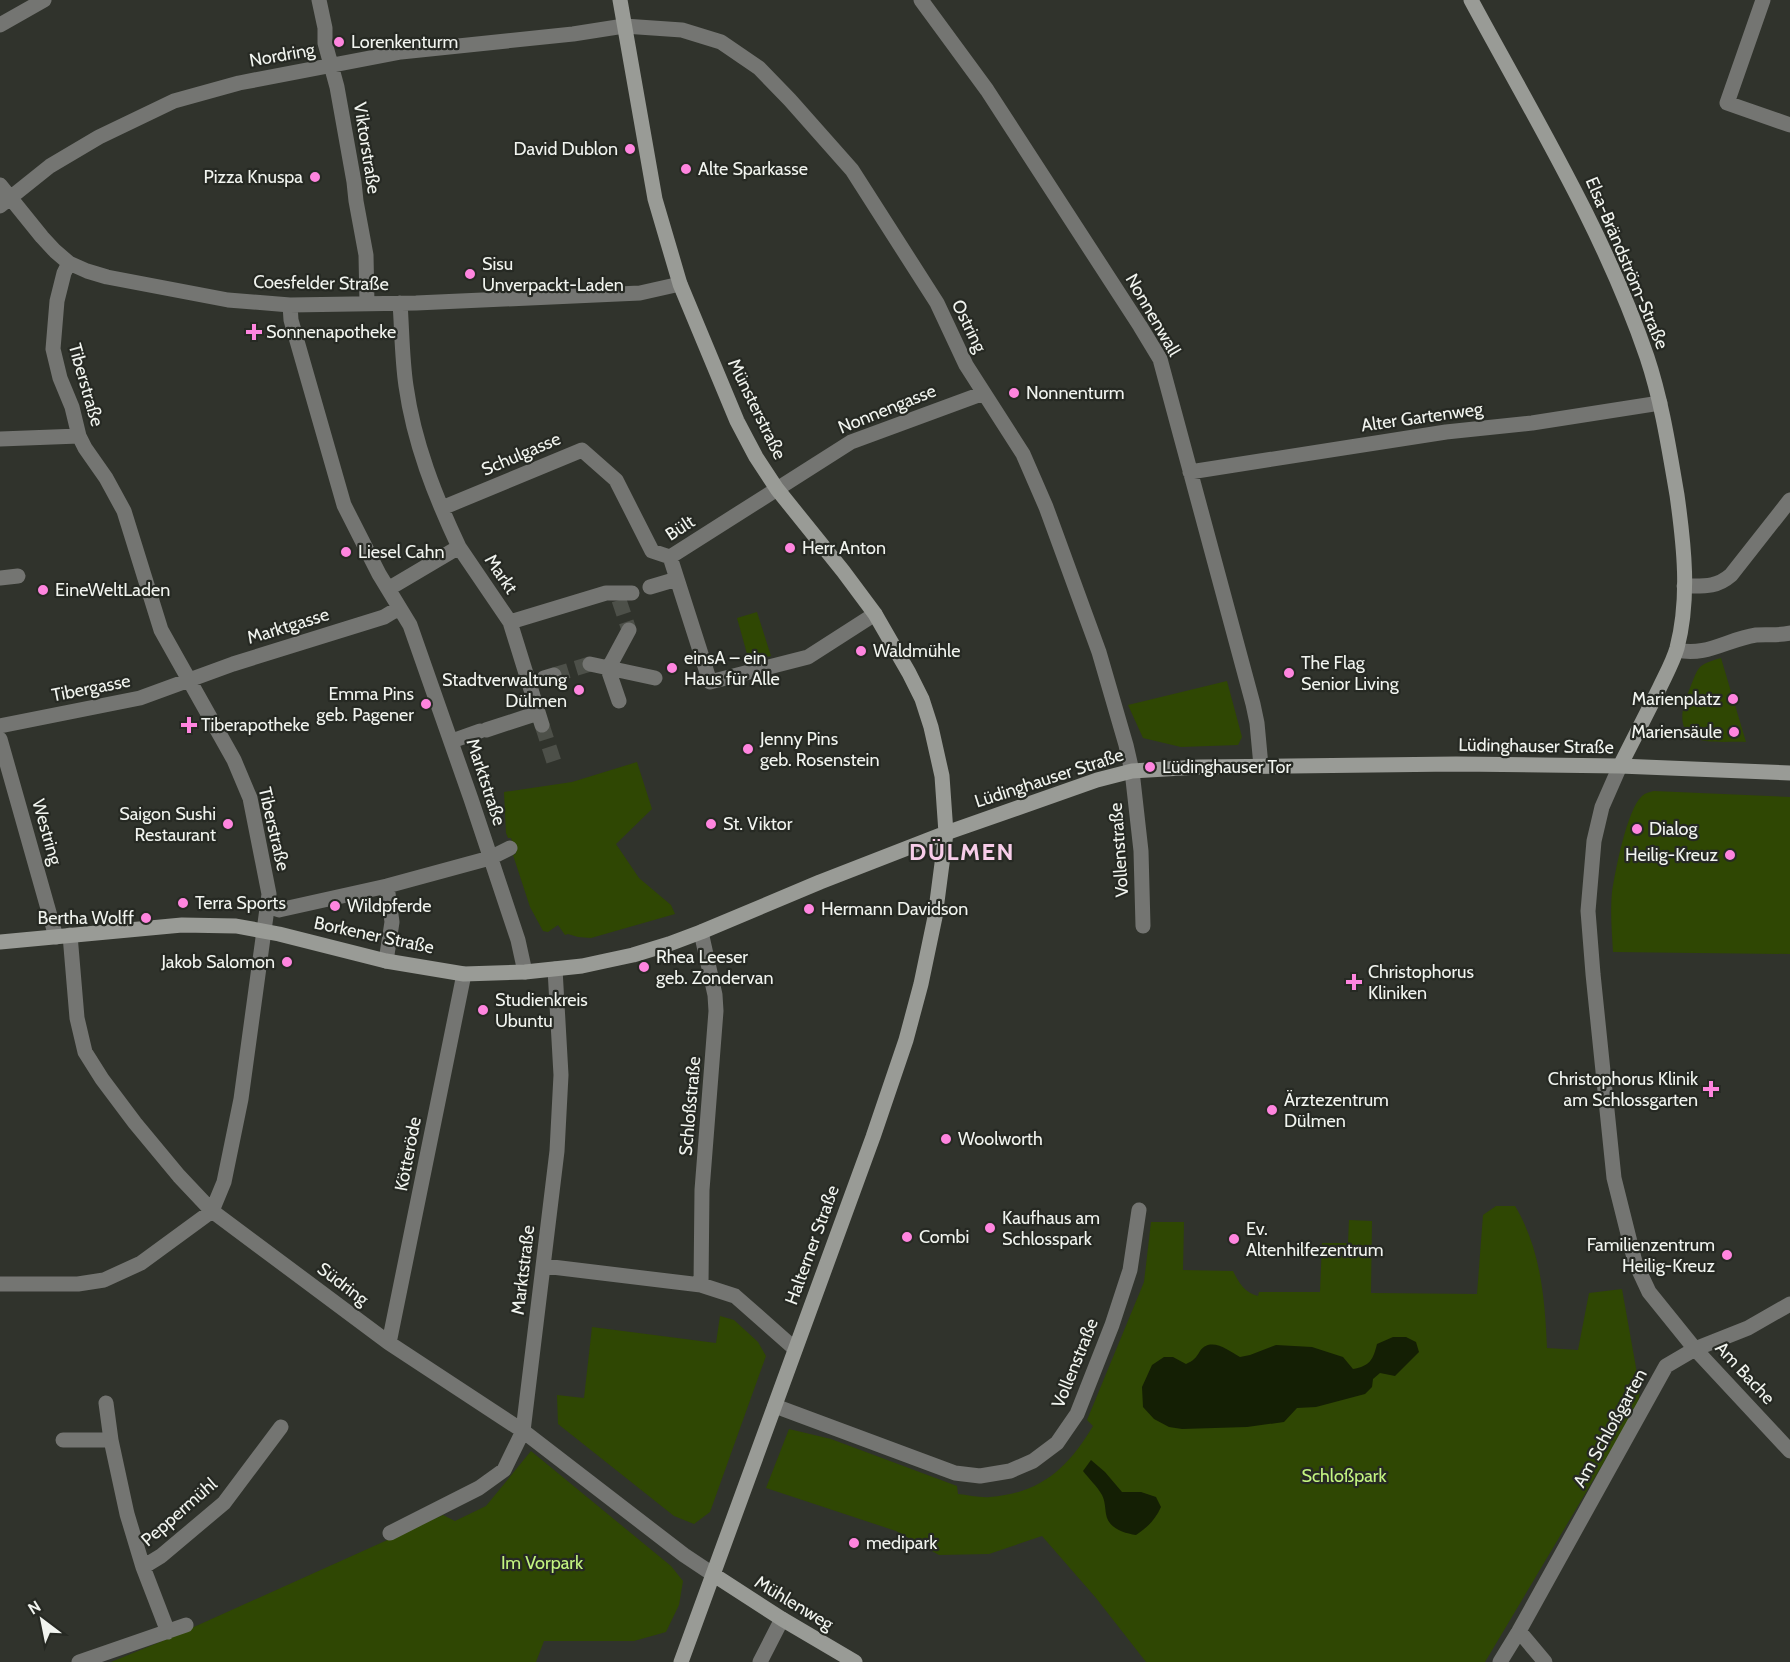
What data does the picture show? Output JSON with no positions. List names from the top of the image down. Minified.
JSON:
{"streets":{"street":["Nordring","Viktorstraße","Elsa-Brändström-Straße","Coesfelder Straße","Nonnenwall","Ostring","Tiberstraße","Münsterstraße","Nonnengasse","Alter Gartenweg","Schulgasse","Bült","Markt","Marktgasse","Tibergasse","Lüdinghauser Straße","Marktstraße","Westring","Vollenstraße","Borkener Straße","Schloßstraße","Kötteröde","Halterner Straße","Südring","Am Bache","Am Schloßgarten","Peppermühl","Mühlenweg"]},"crossings":[["Nordring","Viktorstraße"],["Nordring","Coesfelder Straße"],["Nordring","Ostring"],["Nordring","Münsterstraße"],["Viktorstraße","Coesfelder Straße"],["Elsa-Brändström-Straße","Alter Gartenweg"],["Elsa-Brändström-Straße","Lüdinghauser Straße"],["Coesfelder Straße","Tiberstraße"],["Coesfelder Straße","Münsterstraße"],["Coesfelder Straße","Marktstraße"],["Nonnenwall","Alter Gartenweg"],["Nonnenwall","Lüdinghauser Straße"],["Ostring","Münsterstraße"],["Ostring","Nonnengasse"],["Ostring","Lüdinghauser Straße"],["Ostring","Vollenstraße"],["Tiberstraße","Marktgasse"],["Tiberstraße","Tibergasse"],["Tiberstraße","Borkener Straße"],["Tiberstraße","Südring"],["Münsterstraße","Nonnengasse"],["Münsterstraße","Bült"],["Münsterstraße","Lüdinghauser Straße"],["Münsterstraße","Halterner Straße"],["Nonnengasse","Bült"],["Schulgasse","Bült"],["Markt","Marktstraße"],["Marktgasse","Tibergasse"],["Marktgasse","Marktstraße"],["Lüdinghauser Straße","Marktstraße"],["Lüdinghauser Straße","Vollenstraße"],["Lüdinghauser Straße","Borkener Straße"],["Lüdinghauser Straße","Schloßstraße"],["Lüdinghauser Straße","Halterner Straße"],["Marktstraße","Borkener Straße"],["Marktstraße","Südring"],["Westring","Borkener Straße"],["Westring","Südring"],["Vollenstraße","Halterner Straße"],["Borkener Straße","Kötteröde"],["Borkener Straße","Südring"],["Kötteröde","Südring"],["Halterner Straße","Südring"],["Halterner Straße","Mühlenweg"],["Südring","Mühlenweg"],["Am Bache","Am Schloßgarten"]],"districts":["DÜLMEN"],"parks":["Schloßpark","Im Vorpark"],"places":{"other":["Lorenkenturm","David Dublon","Alte Sparkasse","Pizza Knuspa","Sisu Unverpackt-Laden","Nonnenturm","Herr Anton","Liesel Cahn","EineWeltLaden","Waldmühle","einsA – ein Haus für Alle","The Flag Senior Living","Stadtverwaltung Dülmen","Marienplatz","Emma Pins geb. Pagener","Mariensäule","Jenny Pins geb. Rosenstein","Lüdinghauser Tor","Saigon Sushi Restaurant","St. Viktor","Dialog","Heilig-Kreuz","Terra Sports","Wildpferde","Hermann Davidson","Bertha Wolff","Jakob Salomon","Rhea Leeser geb. Zondervan","Studienkreis Ubuntu","Ärztezentrum Dülmen","Woolworth","Kaufhaus am Schlosspark","Combi","Ev. Altenhilfezentrum","Familienzentrum Heilig-Kreuz","medipark"],"health":["Sonnenapotheke","Tiberapotheke","Christophorus Kliniken","Christophorus Klinik am Schlossgarten"]},"north":"top left"}
